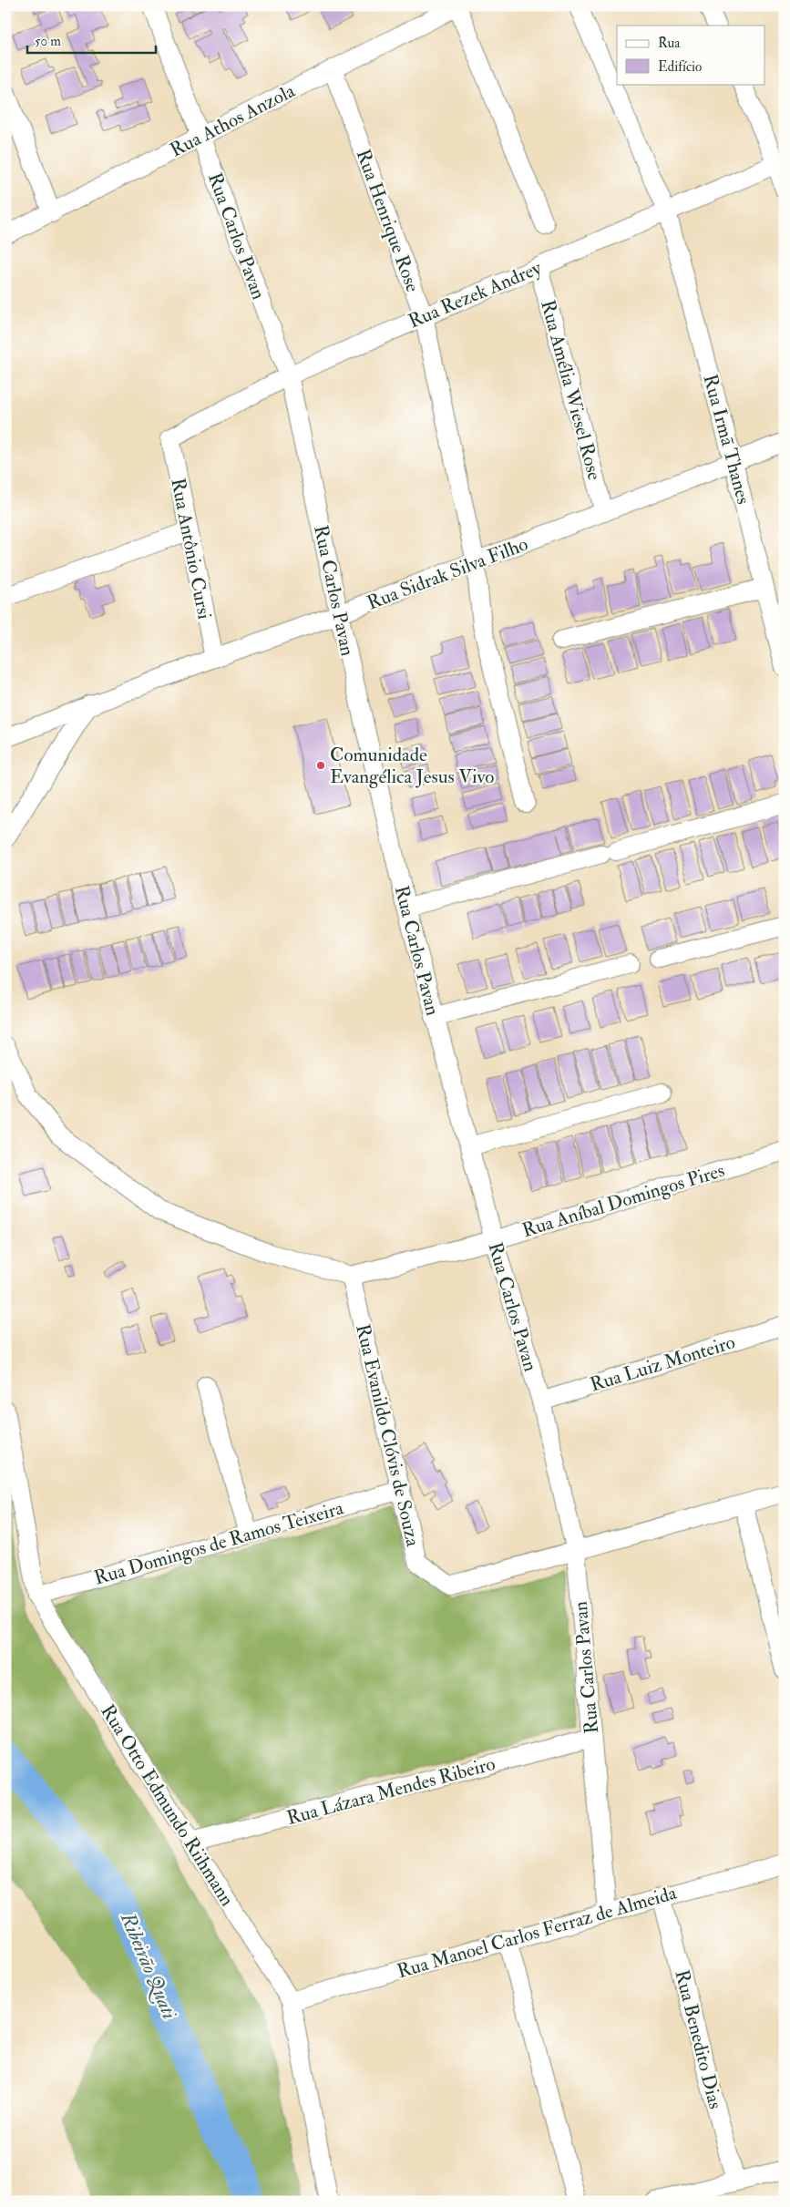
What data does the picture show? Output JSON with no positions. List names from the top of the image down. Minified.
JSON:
{"streets":{"street":["Rua Athos Anzola","Rua Henrique Rose","Rua Carlos Pavan","Rua Rezek Andrey","Rua Amélia Wiesel Rose","Rua Irmã Thanes","Rua Antônio Cursi","Rua Sidrak Silva Filho","Rua Aníbal Domingos Pires","Rua Luiz Monteiro","Rua Evanildo Clóvis de Souza","Rua Domingos de Ramos Teixeira","Rua Lázara Mendes Ribeiro","Rua Otto Edmundo Riihmann","Rua Manoel Carlos Ferraz de Almeida","Rua Benedito Dias"]},"crossings":[["Rua Athos Anzola","Rua Henrique Rose"],["Rua Athos Anzola","Rua Carlos Pavan"],["Rua Henrique Rose","Rua Rezek Andrey"],["Rua Henrique Rose","Rua Sidrak Silva Filho"],["Rua Carlos Pavan","Rua Rezek Andrey"],["Rua Carlos Pavan","Rua Sidrak Silva Filho"],["Rua Carlos Pavan","Rua Aníbal Domingos Pires"],["Rua Carlos Pavan","Rua Luiz Monteiro"],["Rua Carlos Pavan","Rua Evanildo Clóvis de Souza"],["Rua Carlos Pavan","Rua Lázara Mendes Ribeiro"],["Rua Carlos Pavan","Rua Manoel Carlos Ferraz de Almeida"],["Rua Rezek Andrey","Rua Amélia Wiesel Rose"],["Rua Rezek Andrey","Rua Irmã Thanes"],["Rua Rezek Andrey","Rua Antônio Cursi"],["Rua Amélia Wiesel Rose","Rua Sidrak Silva Filho"],["Rua Irmã Thanes","Rua Sidrak Silva Filho"],["Rua Antônio Cursi","Rua Sidrak Silva Filho"],["Rua Aníbal Domingos Pires","Rua Evanildo Clóvis de Souza"],["Rua Evanildo Clóvis de Souza","Rua Domingos de Ramos Teixeira"],["Rua Domingos de Ramos Teixeira","Rua Otto Edmundo Riihmann"],["Rua Lázara Mendes Ribeiro","Rua Otto Edmundo Riihmann"],["Rua Otto Edmundo Riihmann","Rua Manoel Carlos Ferraz de Almeida"],["Rua Manoel Carlos Ferraz de Almeida","Rua Benedito Dias"]],"water":["Ribeirão Quati"],"places":["Comunidade Evangélica Jesus Vivo"],"legend":["Rua","Edifício"],"scale_bar":"50 m"}
